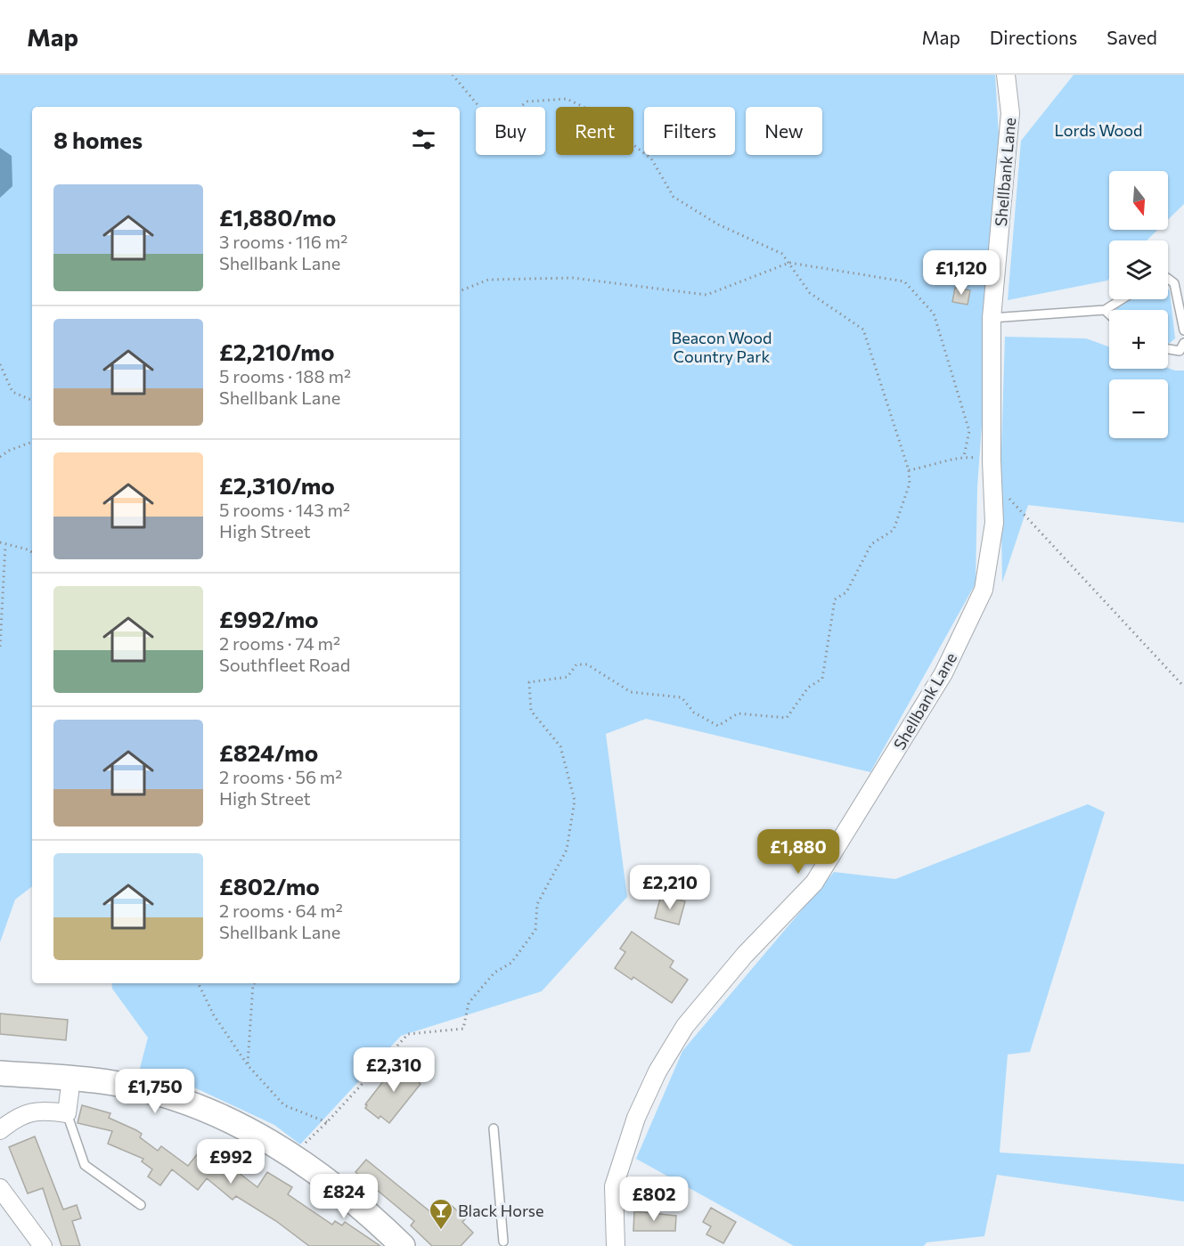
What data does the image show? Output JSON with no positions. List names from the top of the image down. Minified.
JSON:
{"streets":{"street":["Shellbank Lane"]},"parks":["Lords Wood","Beacon Wood Country Park"],"places":{"bar":["Black Horse"]},"north":"bottom","page":{"header":"Map","nav":["Map","Directions","Saved"],"chip":["Buy","Rent","Filters","New"],"heading":"8 homes","map_buttons":["+","−"],"list":[{"name":"£1,880/mo","note":"3 rooms · 116 m² · Shellbank Lane"},{"name":"£2,210/mo","note":"5 rooms · 188 m² · Shellbank Lane"},{"name":"£2,310/mo","note":"5 rooms · 143 m² · High Street"},{"name":"£992/mo","note":"2 rooms · 74 m² · Southfleet Road"},{"name":"£824/mo","note":"2 rooms · 56 m² · High Street"},{"name":"£802/mo","note":"2 rooms · 64 m² · Shellbank Lane"}],"price":["£1,120","£1,880","£2,210","£2,310","£1,750","£992","£824","£802"]}}
